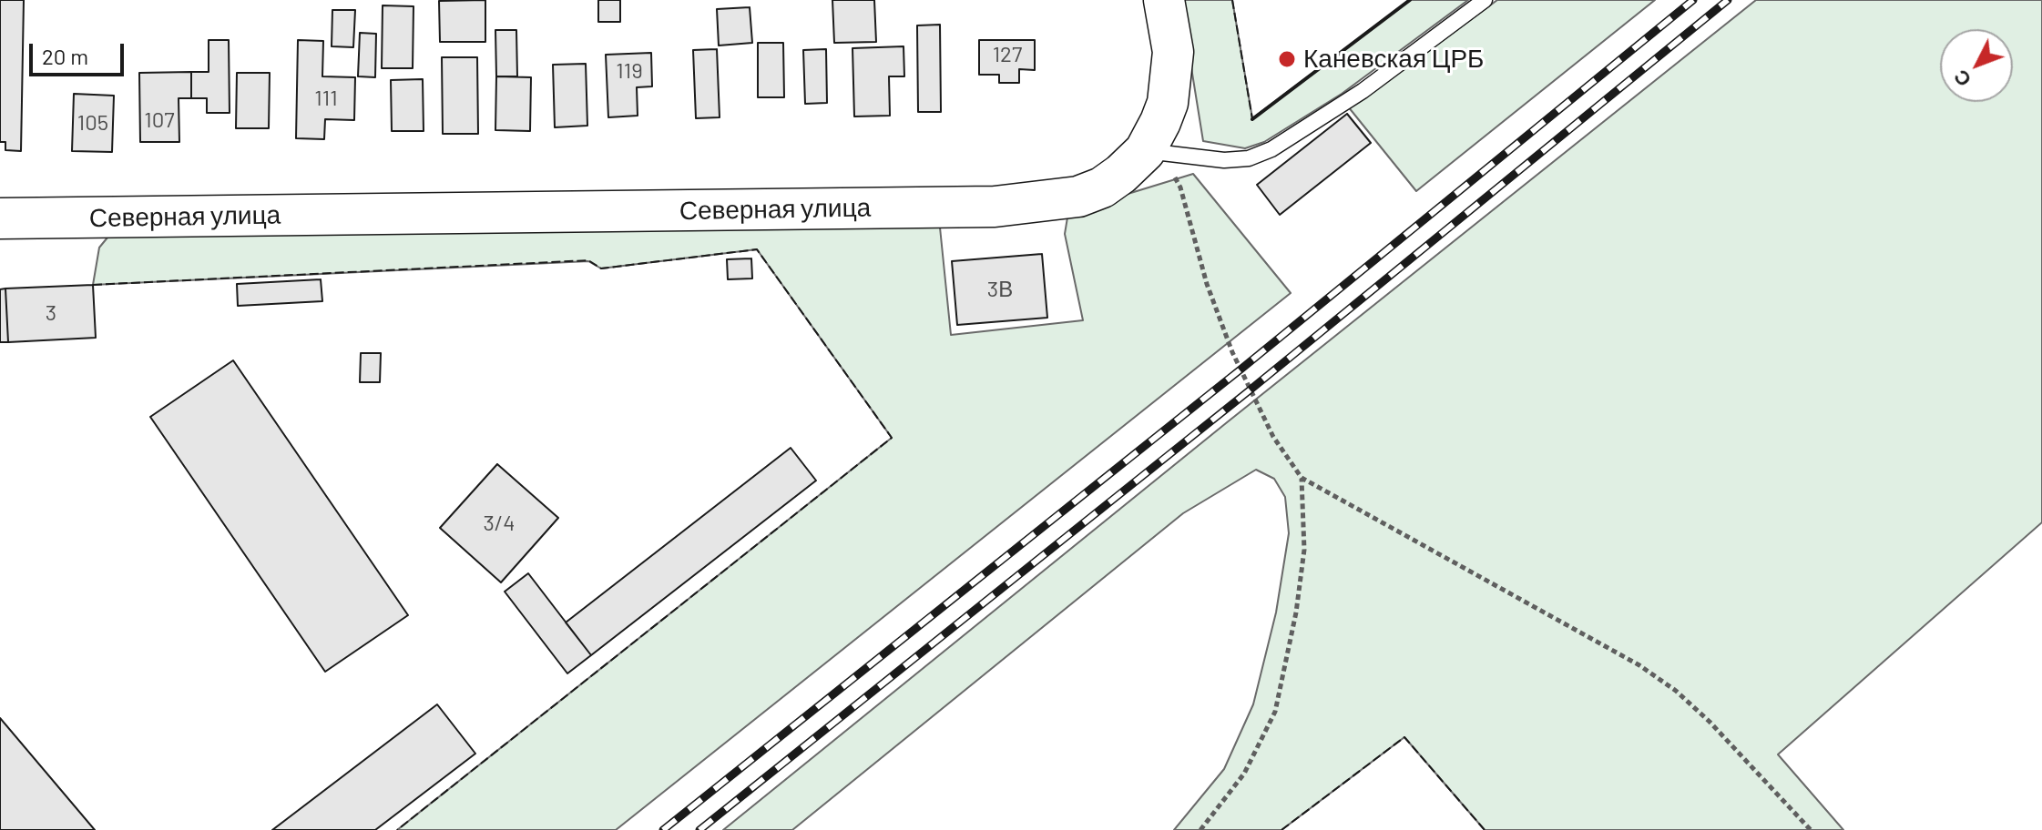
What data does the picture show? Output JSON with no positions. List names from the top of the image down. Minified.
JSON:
{"streets":{"street":["Северная улица"]},"places":["Каневская ЦРБ"],"house_numbers":["127","119","111","107","105","3В","3","3/4"],"scale_bar":"20 m","north":"bottom left"}
